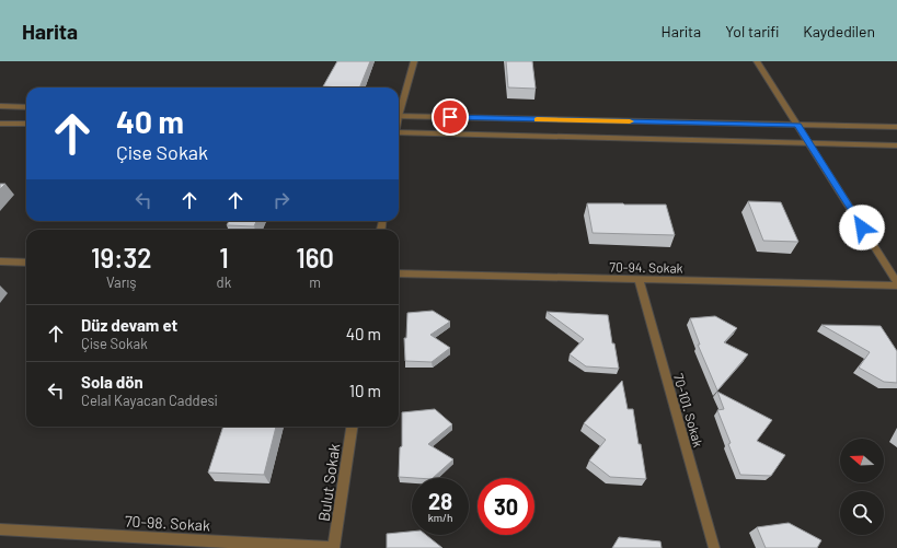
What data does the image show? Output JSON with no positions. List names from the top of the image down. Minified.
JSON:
{"streets":{"street":["70-94. Sokak","70-101. Sokak","Bulut Sokak","70-98. Sokak"]},"crossings":[["70-94. Sokak","70-101. Sokak"],["Bulut Sokak","70-98. Sokak"]],"north":"left","page":{"header":"Harita","nav":["Harita","Yol tarifi","Kaydedilen"],"turn":["40 m","Çise Sokak"],"eta":["19:32","Varış","1","dk","160","m"],"list":[{"name":"Düz devam et","note":"Çise Sokak","value":"40 m"},{"name":"Sola dön","note":"Celal Kayacan Caddesi","value":"10 m"}],"speed":"28 km/h","limit":"30"}}
